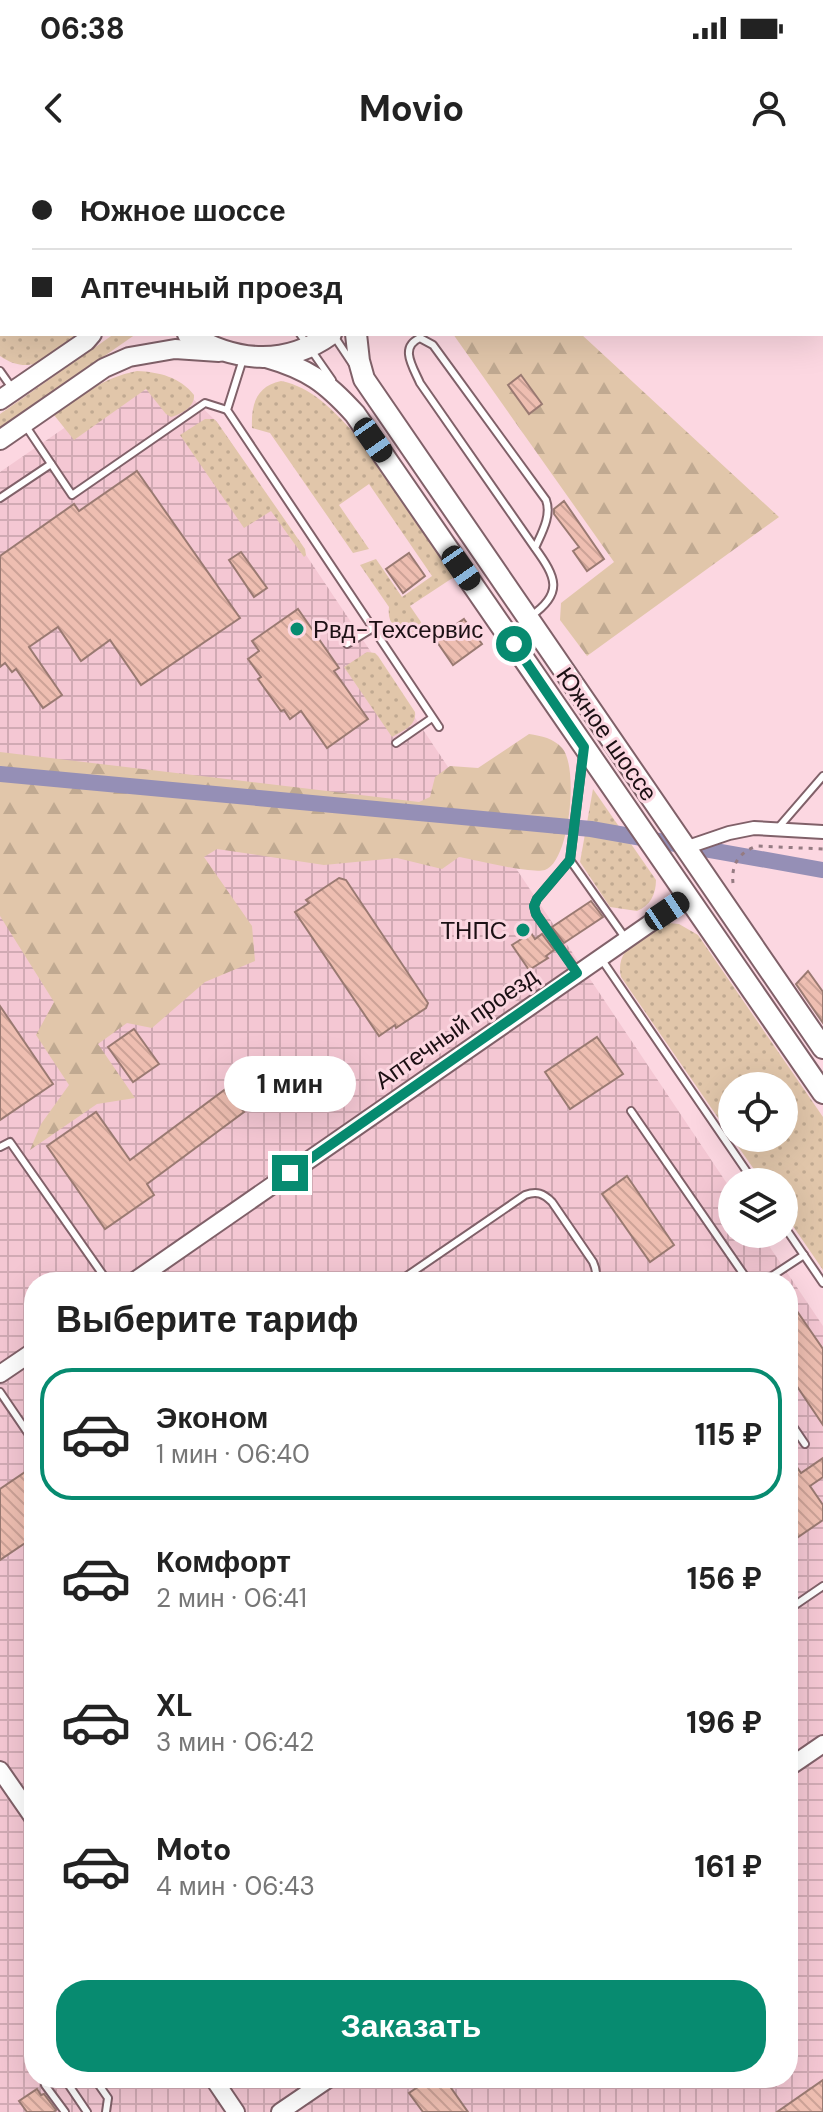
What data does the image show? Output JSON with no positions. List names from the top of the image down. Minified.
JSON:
{"streets":{"main road":["Южное шоссе"],"street":["Аптечный проезд"]},"crossings":[["Южное шоссе","Аптечный проезд"]],"places":["Рвд-Техсервис","ТНПС"],"page":{"status":"06:38","header":"Movio","banner":["Южное шоссе","Аптечный проезд"],"bubble":"1 мин","heading":"Выберите тариф","list":[{"name":"Эконом","note":"1 мин · 06:40","value":"115 ₽"},{"name":"Комфорт","note":"2 мин · 06:41","value":"156 ₽"},{"name":"XL","note":"3 мин · 06:42","value":"196 ₽"},{"name":"Moto","note":"4 мин · 06:43","value":"161 ₽"}],"buttons":"Заказать"}}
